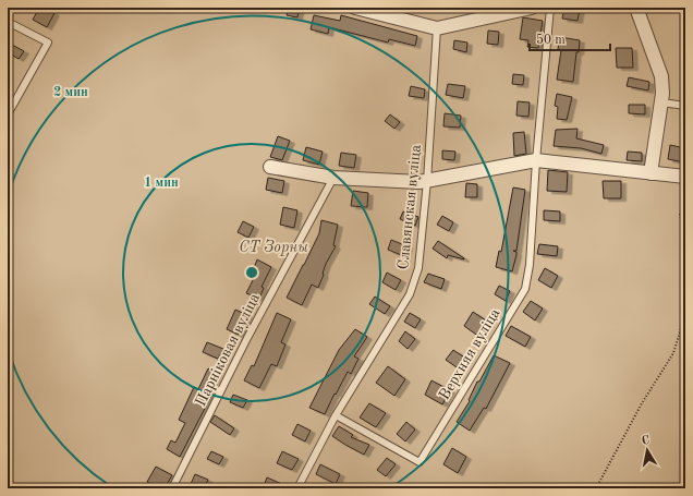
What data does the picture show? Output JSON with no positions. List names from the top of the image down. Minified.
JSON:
{"streets":{"lane":["Славянская вуліца","Парніковая вуліца","Верхняя вуліца"]},"crossings":[["Славянская вуліца","Верхняя вуліца"]],"parks":["СТ Зорны"],"scale_bar":"50 m","north":"top","rings":["2 мин","1 мин"]}
